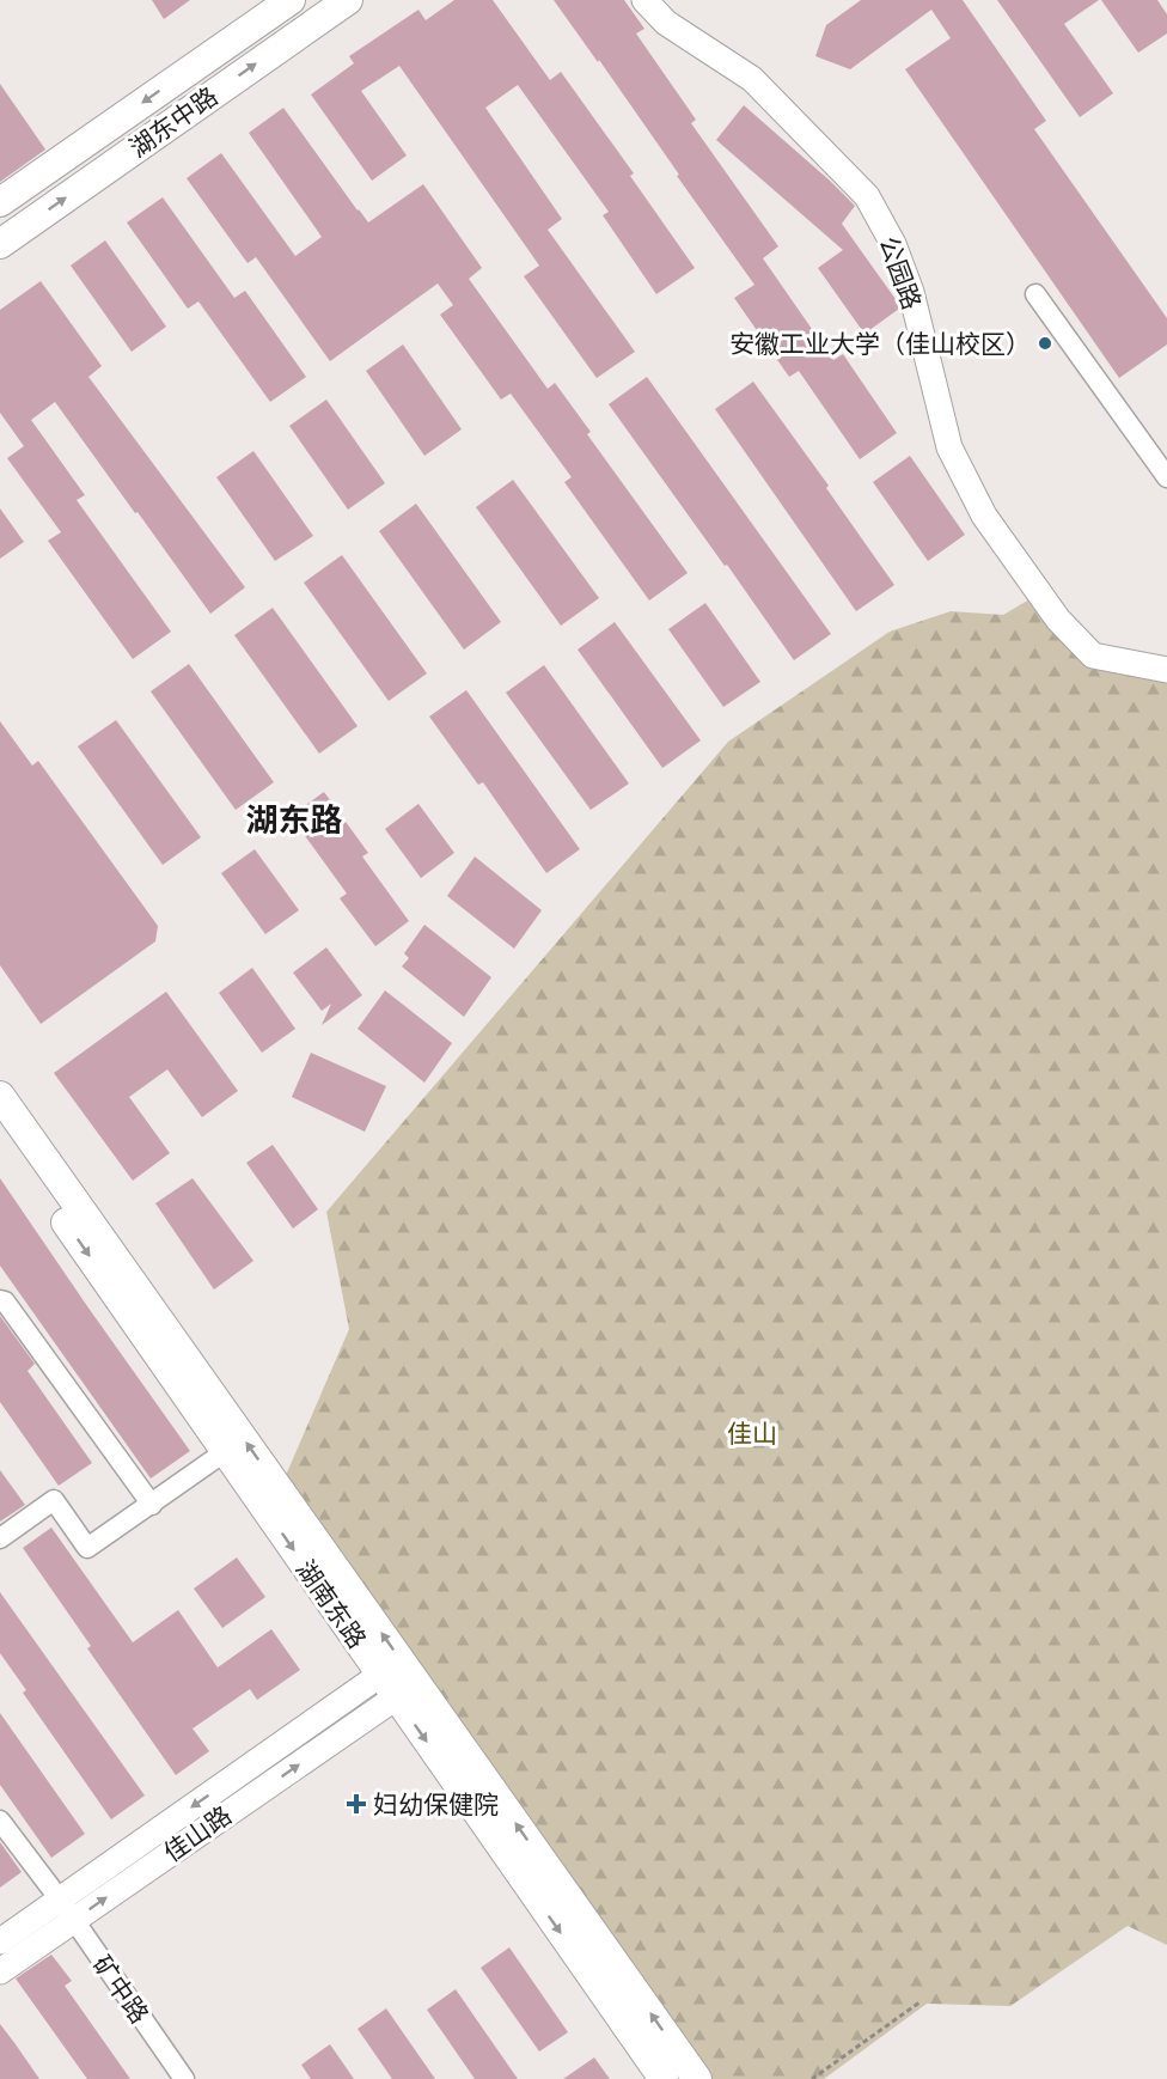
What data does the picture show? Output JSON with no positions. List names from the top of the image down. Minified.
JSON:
{"streets":{"main road":["湖东中路","湖南东路"],"street":["公园路","佳山路","矿中路"]},"crossings":[["湖南东路","佳山路"],["佳山路","矿中路"]],"districts":["湖东路"],"parks":["佳山"],"places":{"other":["安徽工业大学（佳山校区）"],"health":["妇幼保健院"]}}
